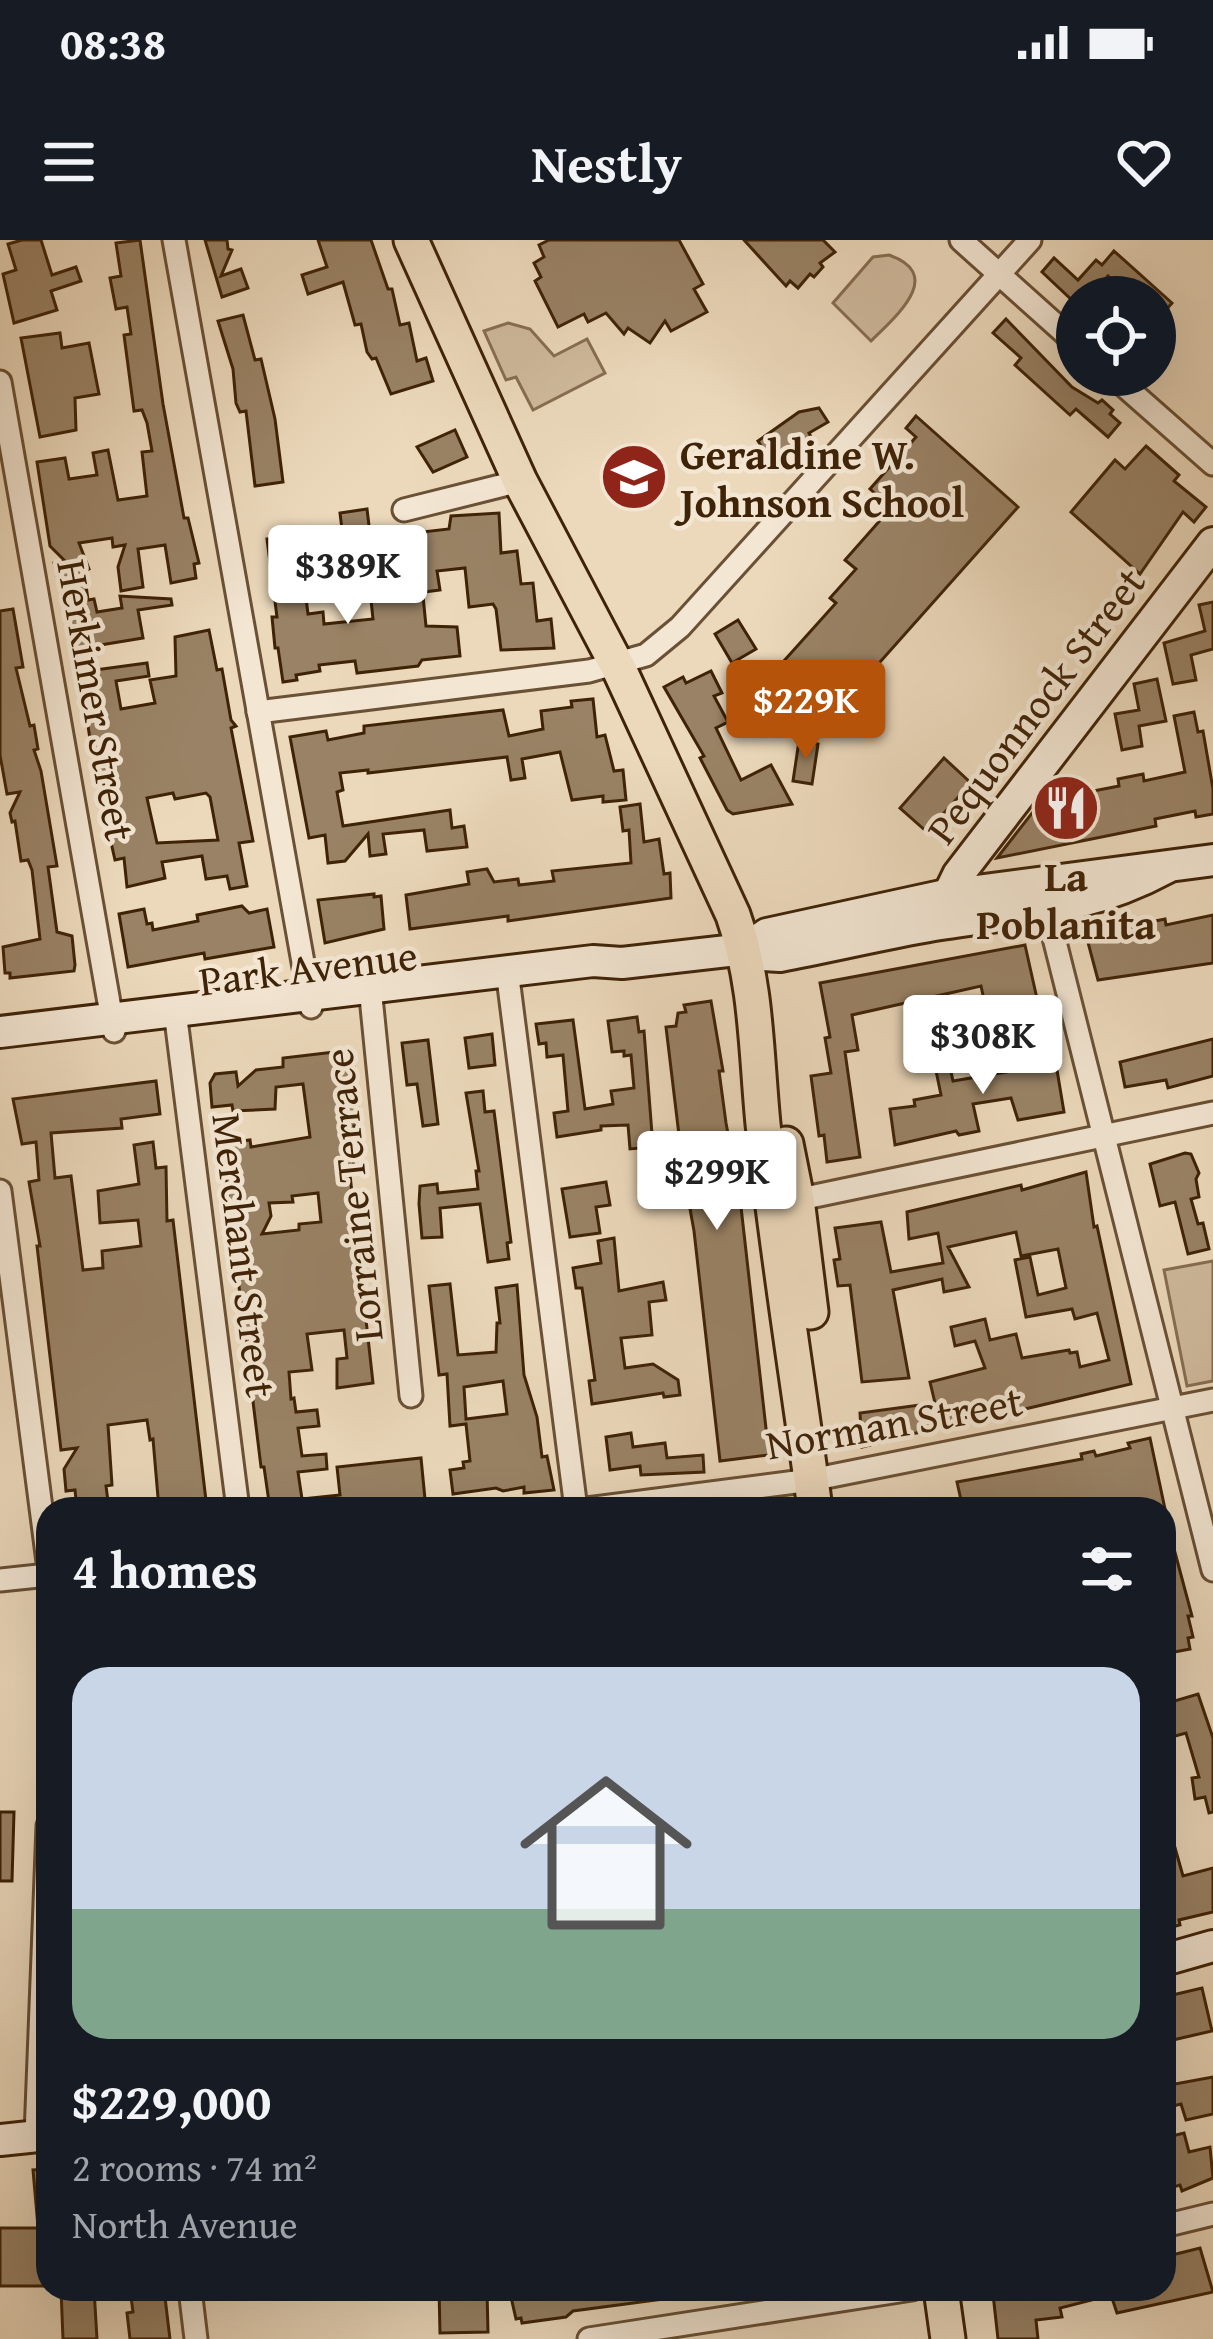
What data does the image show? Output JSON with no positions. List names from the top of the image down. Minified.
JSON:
{"streets":{"main road":["Pequonnock Street","Park Avenue"],"street":["Herkimer Street","Lorraine Terrace","Merchant Street","Norman Street"]},"crossings":[["Herkimer Street","Park Avenue"],["Pequonnock Street","Park Avenue"],["Park Avenue","Lorraine Terrace"],["Park Avenue","Merchant Street"]],"places":{"school or university":["Geraldine W. Johnson School"],"restaurant":["La Poblanita"]},"page":{"status":"08:38","header":"Nestly","price":["$389K","$229K","$308K","$299K"],"heading":"4 homes","list":[{"name":"$229,000","note":"2 rooms · 74 m² · North Avenue"}]}}
